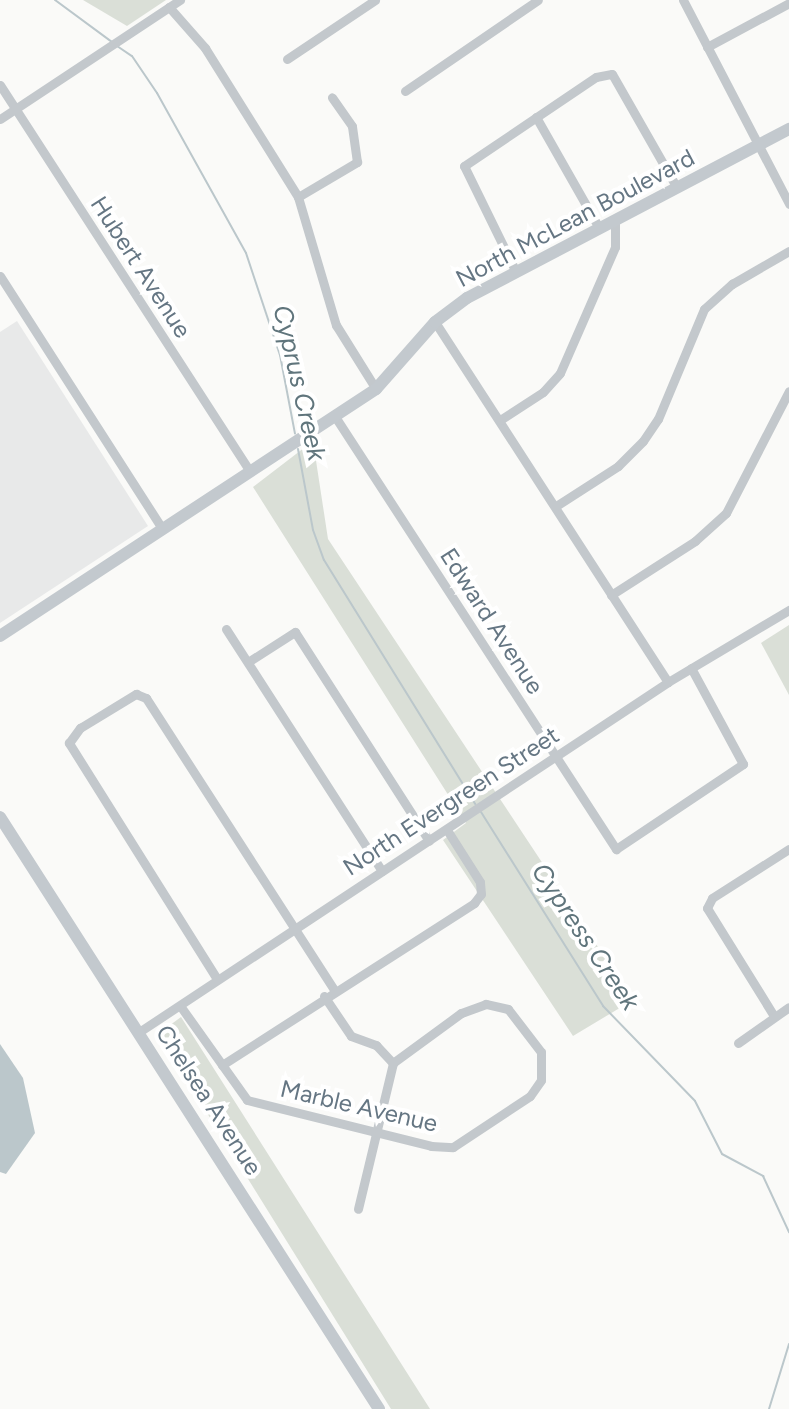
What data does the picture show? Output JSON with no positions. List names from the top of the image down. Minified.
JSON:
{"streets":{"main road":["North McLean Boulevard","Chelsea Avenue"],"street":["Hubert Avenue","Edward Avenue","North Evergreen Street","Marble Avenue"]},"crossings":[["North McLean Boulevard","Hubert Avenue"],["North McLean Boulevard","Edward Avenue"],["Edward Avenue","North Evergreen Street"],["North Evergreen Street","Chelsea Avenue"],["North Evergreen Street","Marble Avenue"]],"water":["Cyprus Creek","Cypress Creek"]}
